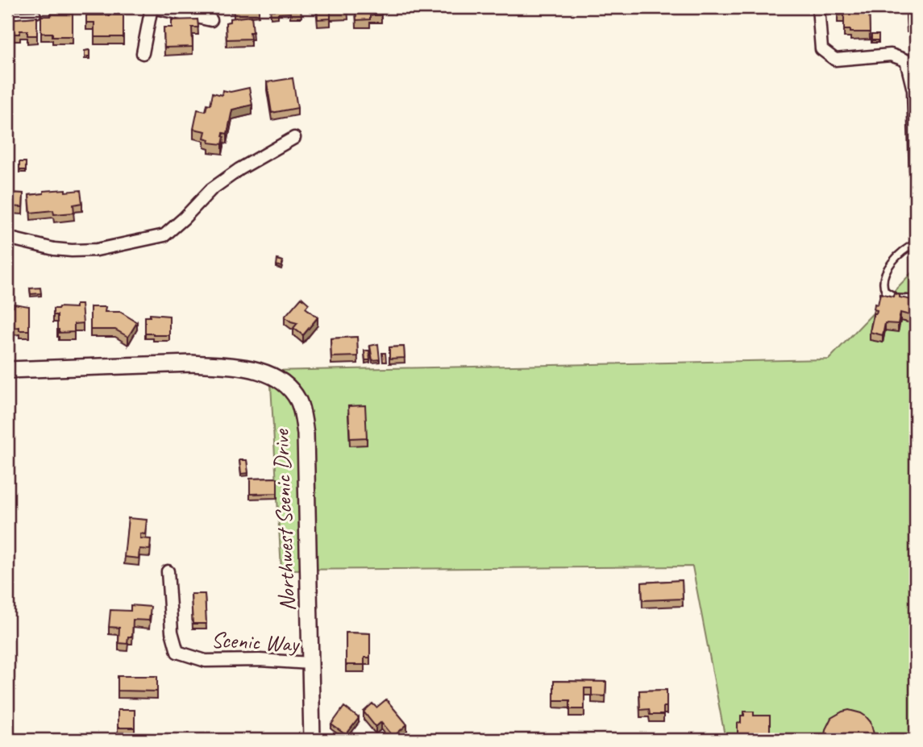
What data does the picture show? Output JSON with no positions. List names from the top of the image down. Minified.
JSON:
{"streets":{"street":["Northwest Scenic Drive","Scenic Way"]},"crossings":[["Northwest Scenic Drive","Scenic Way"]]}
